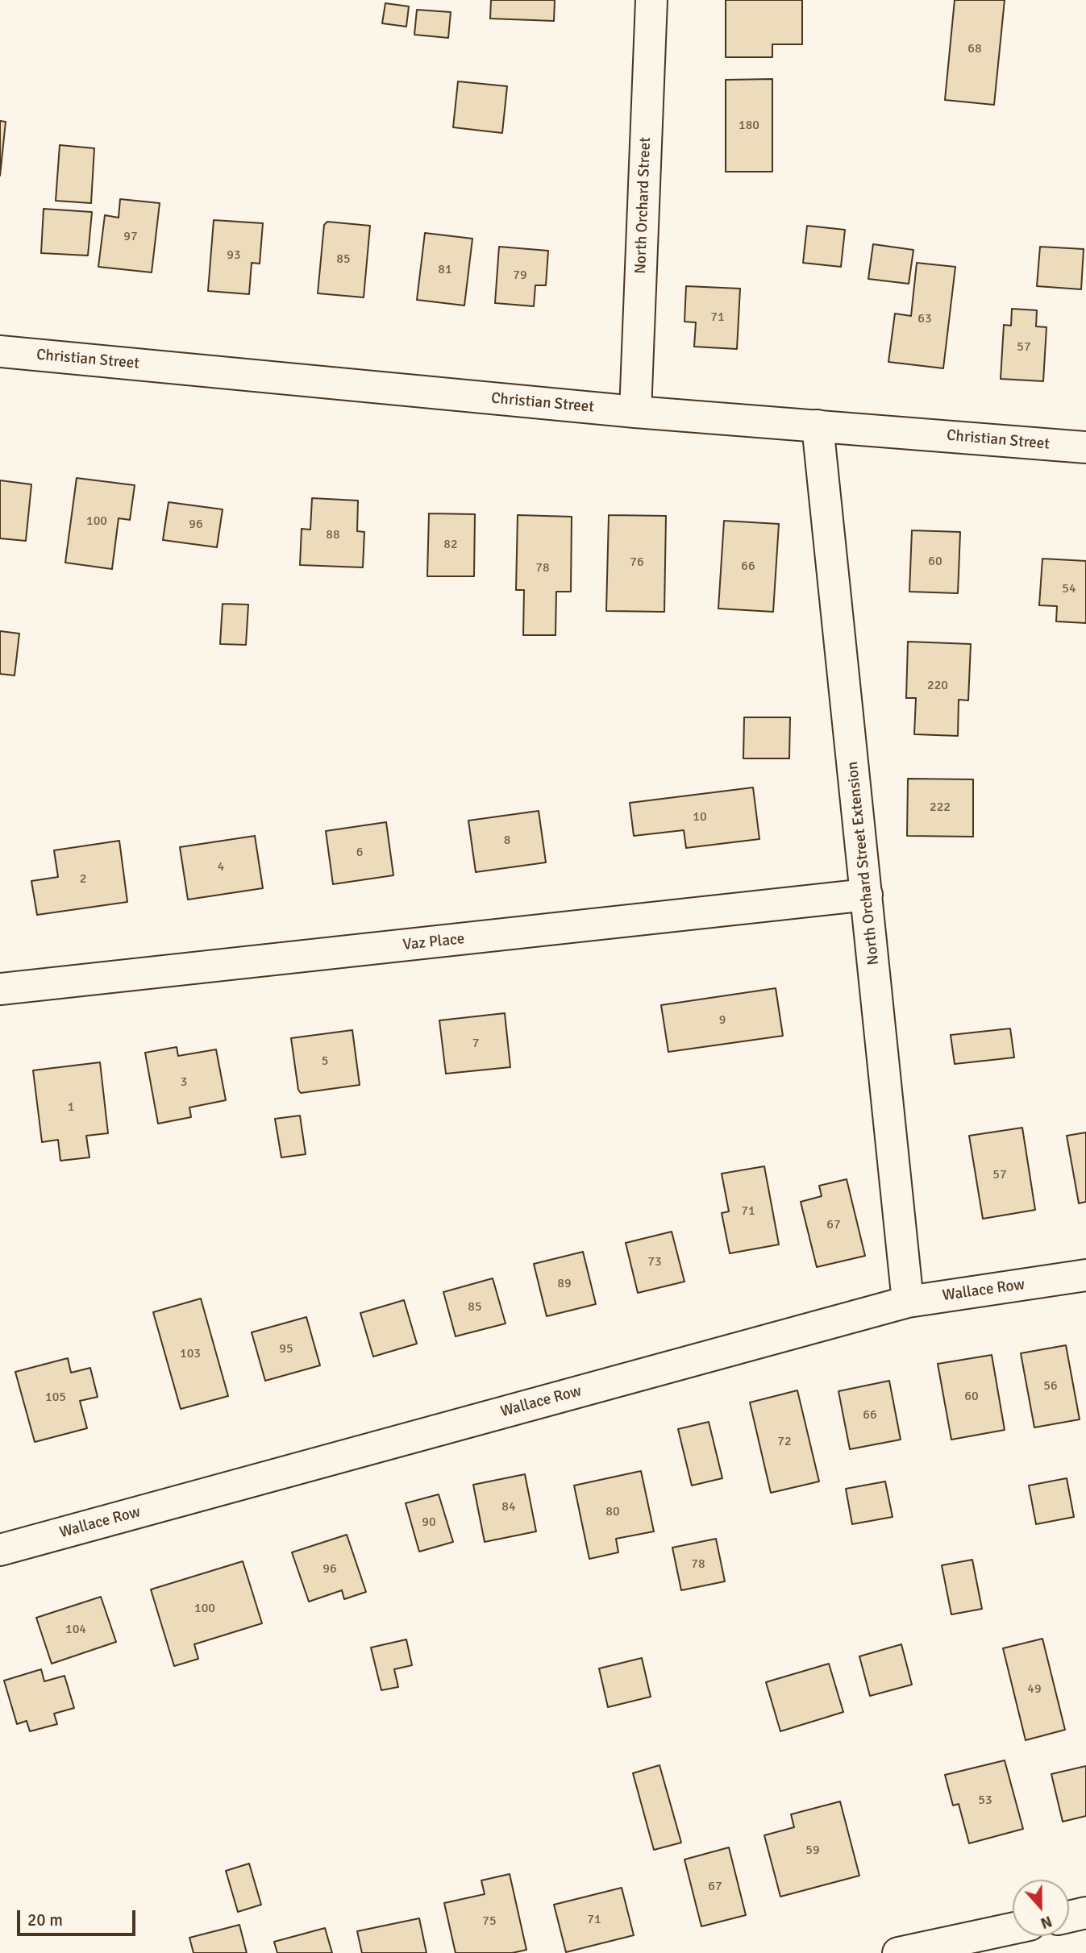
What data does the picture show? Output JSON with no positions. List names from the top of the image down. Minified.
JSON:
{"streets":{"street":["North Orchard Street","Christian Street","North Orchard Street Extension","Vaz Place","Wallace Row"]},"crossings":[["North Orchard Street","Christian Street"],["Christian Street","North Orchard Street Extension"],["North Orchard Street Extension","Vaz Place"],["North Orchard Street Extension","Wallace Row"]],"house_numbers":["68","180","97","93","85","81","79","71","63","57","100","96","88","82","60","76","66","78","54","220","222","10","8","6","4","2","9","7","5","3","1","57","71","67","73","89","85","95","103","56","60","105","66","72","84","80","90","78","96","100","104","49","53","59","67","71","75"],"scale_bar":"20 m","north":"bottom"}
